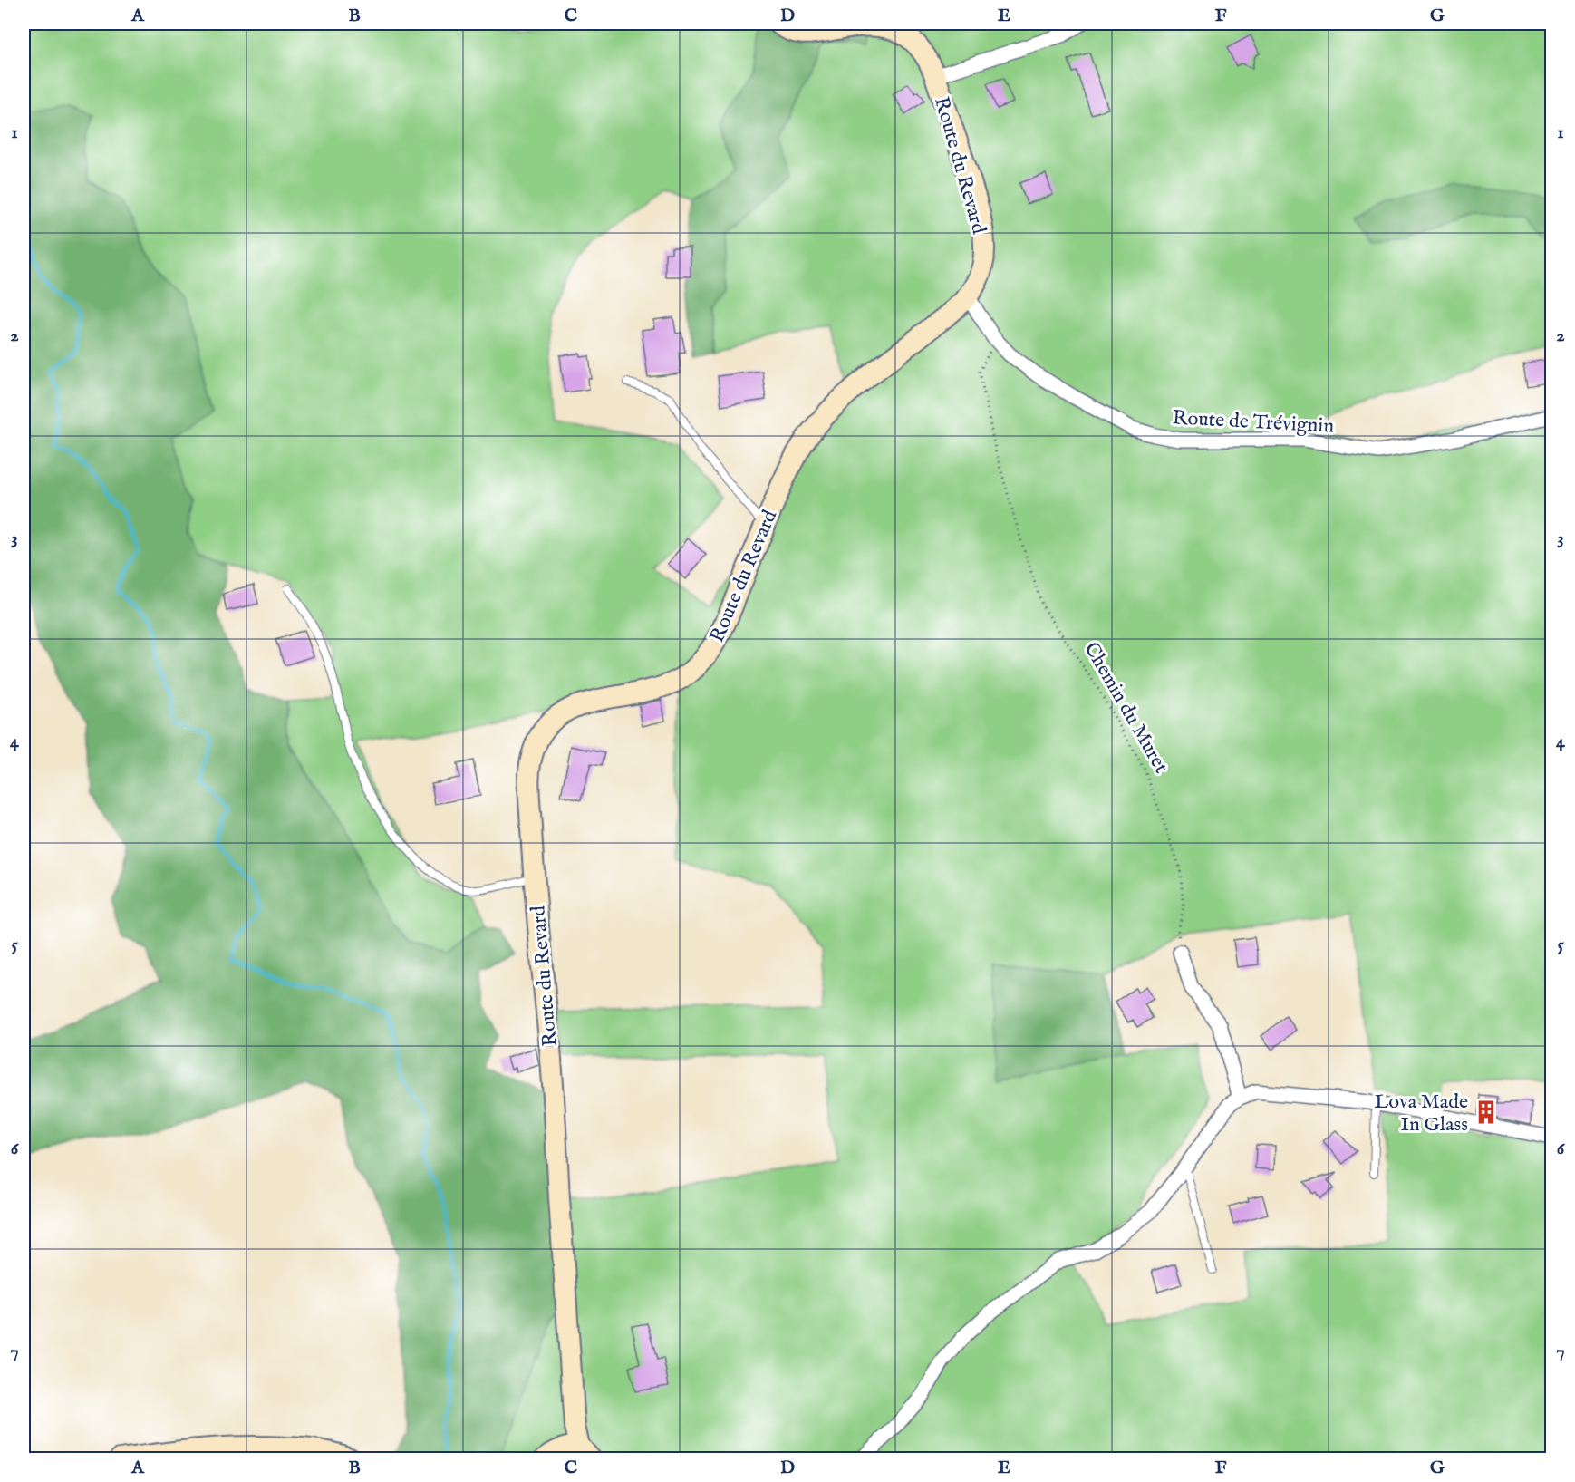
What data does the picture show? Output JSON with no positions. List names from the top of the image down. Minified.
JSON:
{"streets":{"main road":["Route du Revard"],"street":["Route de Trévignin"],"path":["Chemin du Muret"]},"crossings":[["Route du Revard","Route de Trévignin"],["Route de Trévignin","Chemin du Muret"]],"places":{"building":["Lova Made In Glass"]},"grid":{"columns":["A","B","C","D","E","F","G"],"rows":["1","2","3","4","5","6","7"]}}
